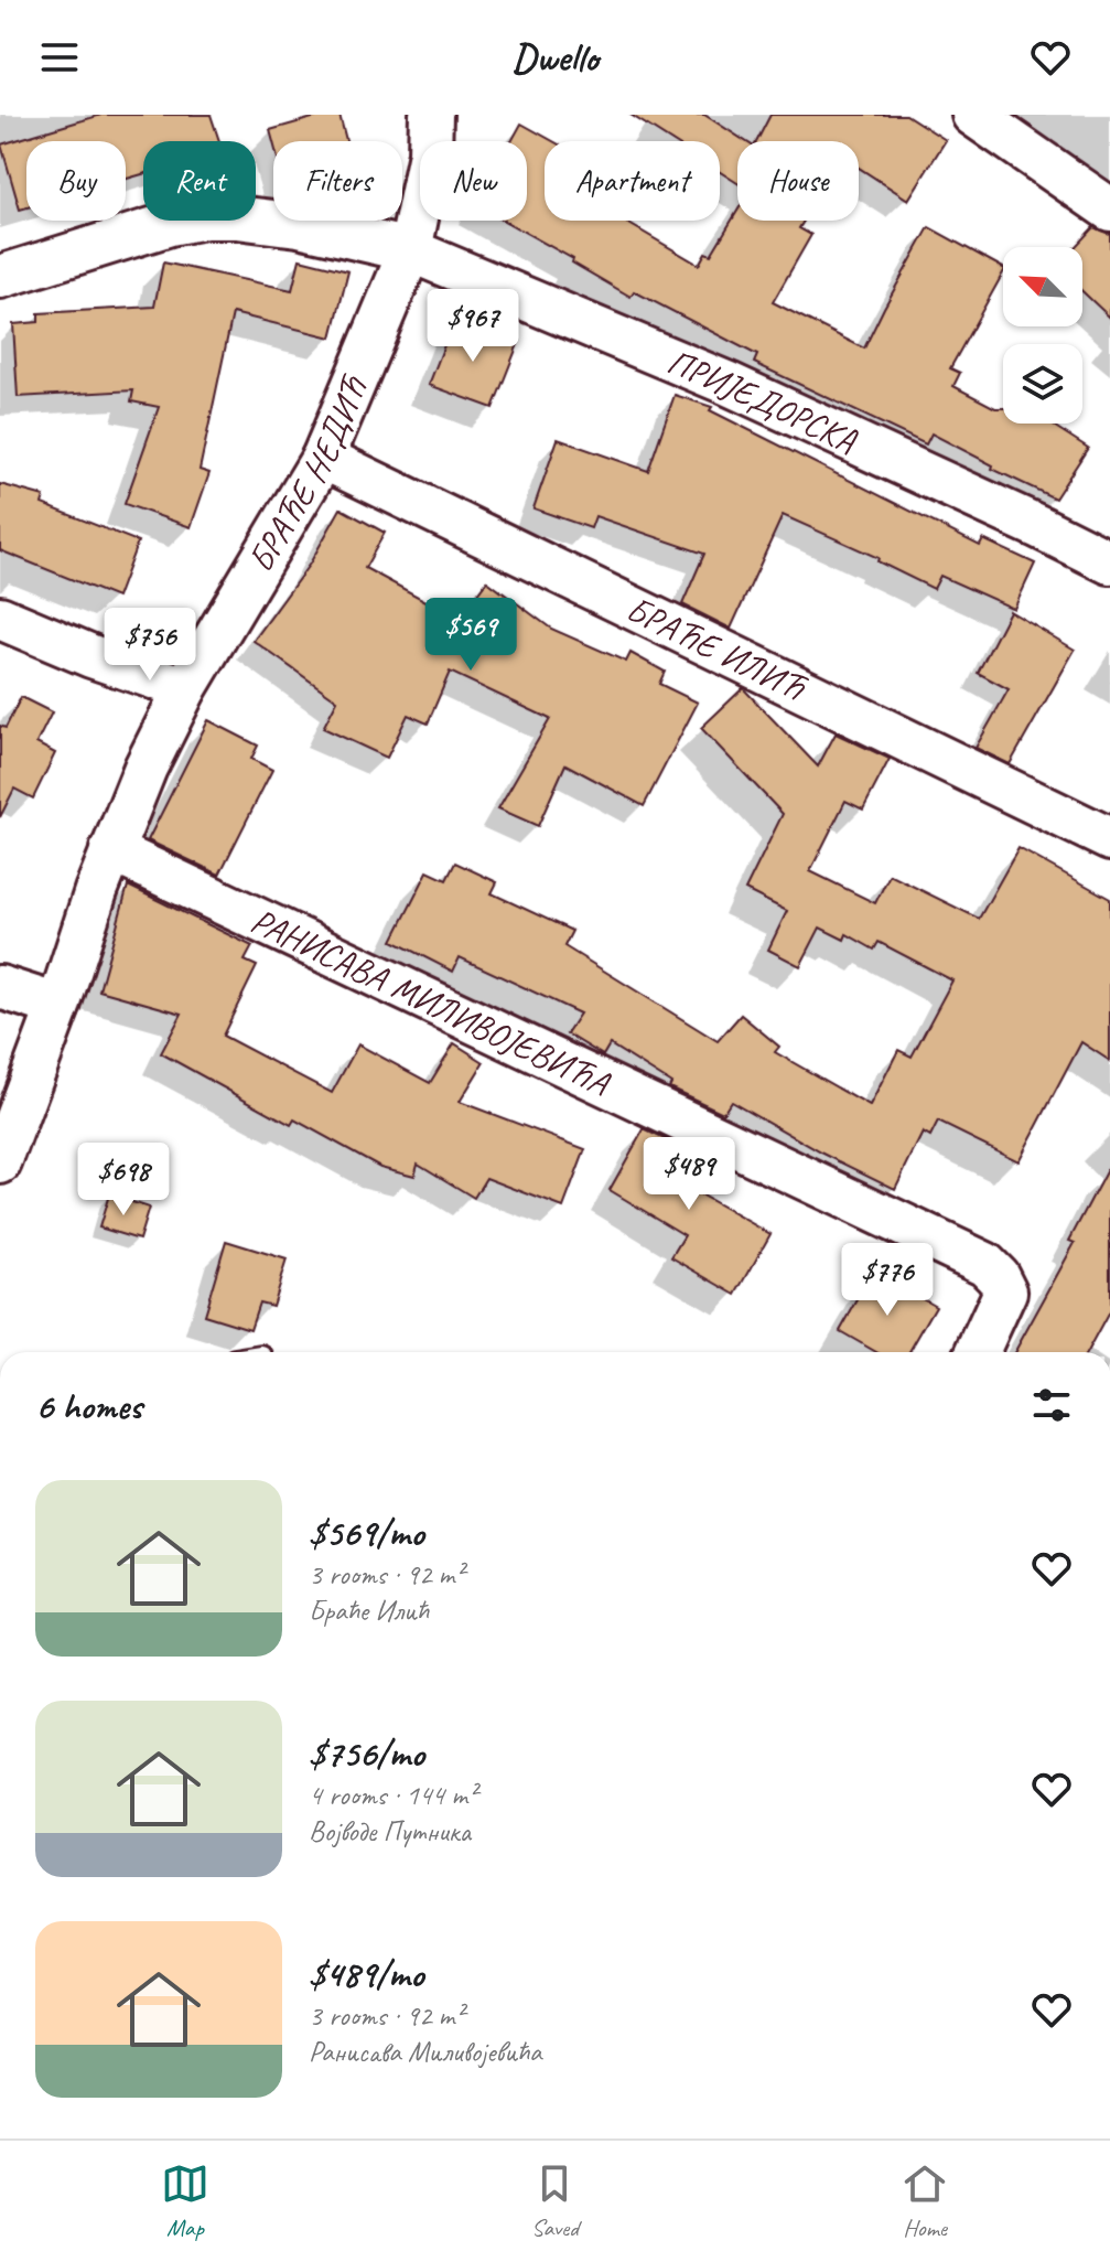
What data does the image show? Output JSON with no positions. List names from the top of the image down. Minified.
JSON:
{"streets":{"street":["ПРИЈЕДОРСКА","БРАЋЕ НЕДИЋ","БРАЋЕ ИЛИЋ","РАНИСАВА МИЛИВОЈЕВИЋА"]},"crossings":[["ПРИЈЕДОРСКА","БРАЋЕ НЕДИЋ"],["БРАЋЕ НЕДИЋ","БРАЋЕ ИЛИЋ"],["БРАЋЕ НЕДИЋ","РАНИСАВА МИЛИВОЈЕВИЋА"]],"north":"top left","page":{"header":"Dwello","chip":["Buy","Rent","Filters","New","Apartment","House"],"price":["$967","$569","$756","$489","$698","$776"],"heading":"6 homes","list":[{"name":"$569/mo","note":"3 rooms · 92 m² · Браће Илић"},{"name":"$756/mo","note":"4 rooms · 144 m² · Војводе Путника"},{"name":"$489/mo","note":"3 rooms · 92 m² · Ранисава Миливојевића"}],"tabs":["Map","Saved","Home"]}}
